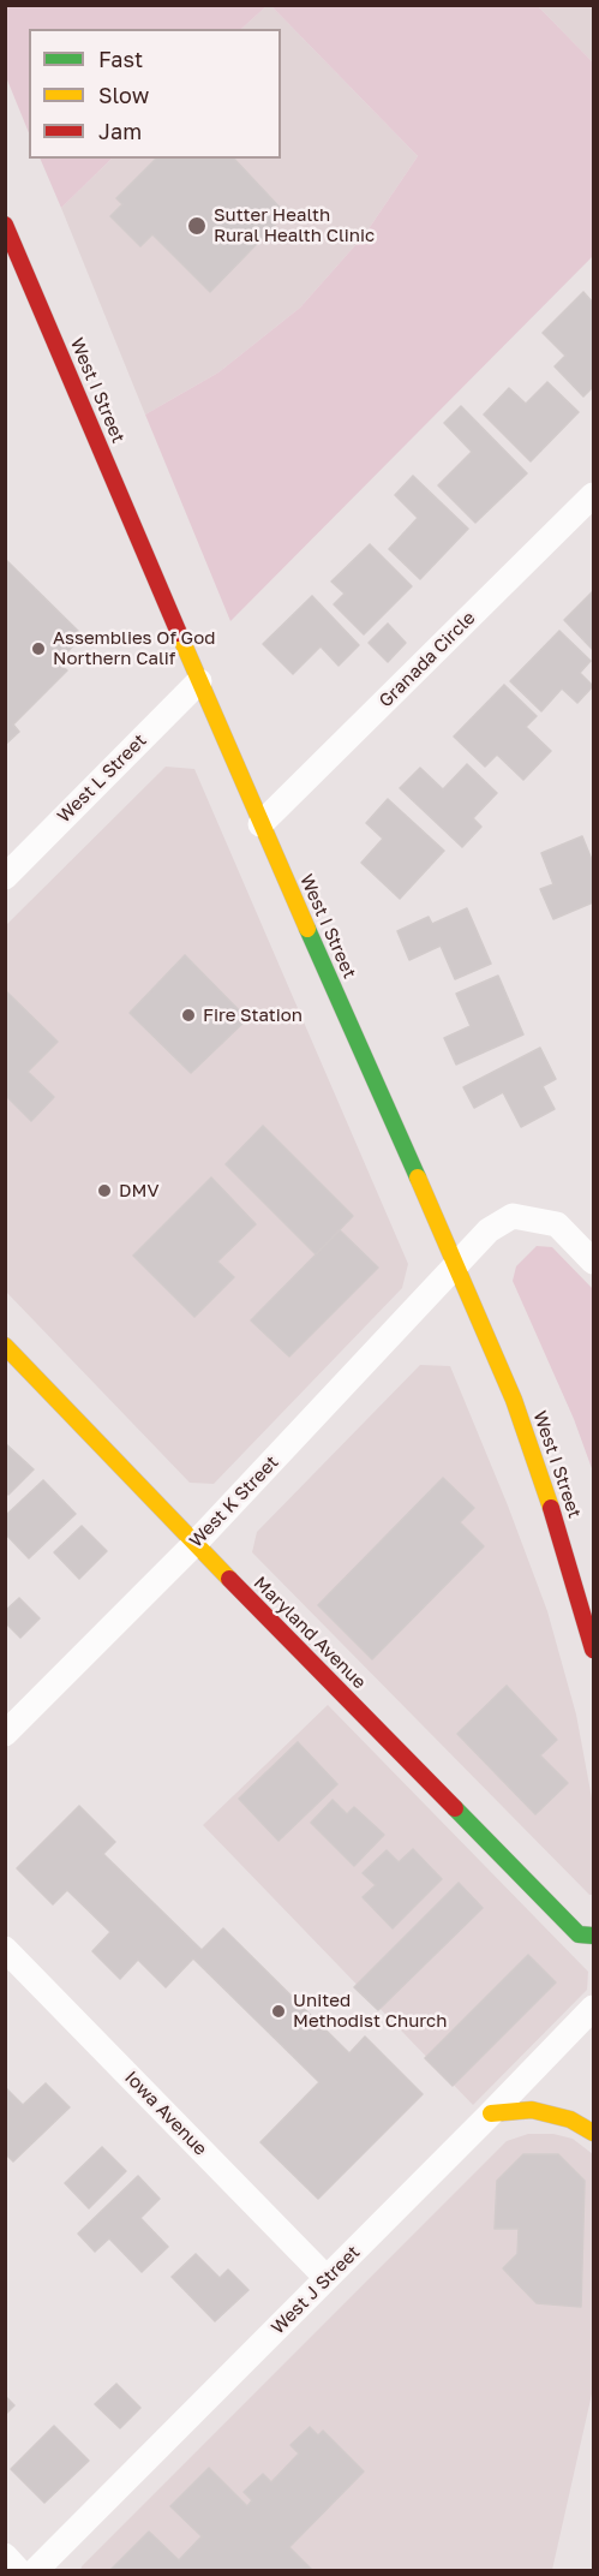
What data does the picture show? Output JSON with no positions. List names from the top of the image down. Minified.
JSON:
{"streets":{"street":["West I Street","Granada Circle","West L Street","West K Street","Maryland Avenue","Iowa Avenue","West J Street"]},"crossings":[["West I Street","Granada Circle"],["West I Street","West L Street"],["West I Street","West K Street"],["West K Street","Maryland Avenue"],["Iowa Avenue","West J Street"]],"places":["Sutter Health Rural Health Clinic","Assemblies Of God Northern Calif","Fire Station","DMV","United Methodist Church"],"legend":["Fast","Slow","Jam"]}
